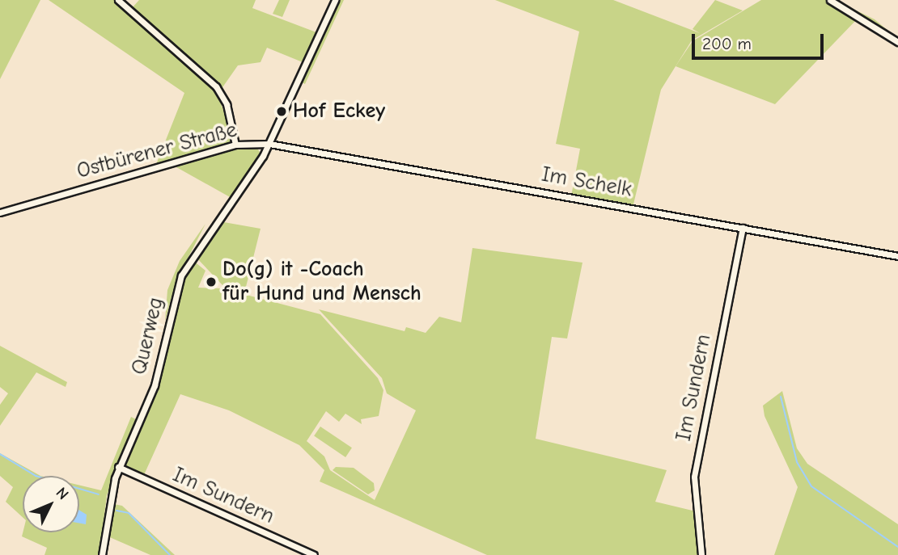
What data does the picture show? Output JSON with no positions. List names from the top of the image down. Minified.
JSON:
{"streets":{"street":["Ostbürener Straße","Im Schelk","Querweg","Im Sundern"]},"crossings":[["Ostbürener Straße","Im Schelk"],["Ostbürener Straße","Querweg"],["Im Schelk","Querweg"],["Im Schelk","Im Sundern"],["Querweg","Im Sundern"]],"places":["Hof Eckey","Do(g) it -Coach für Hund und Mensch"],"scale_bar":"200 m","north":"top right"}
